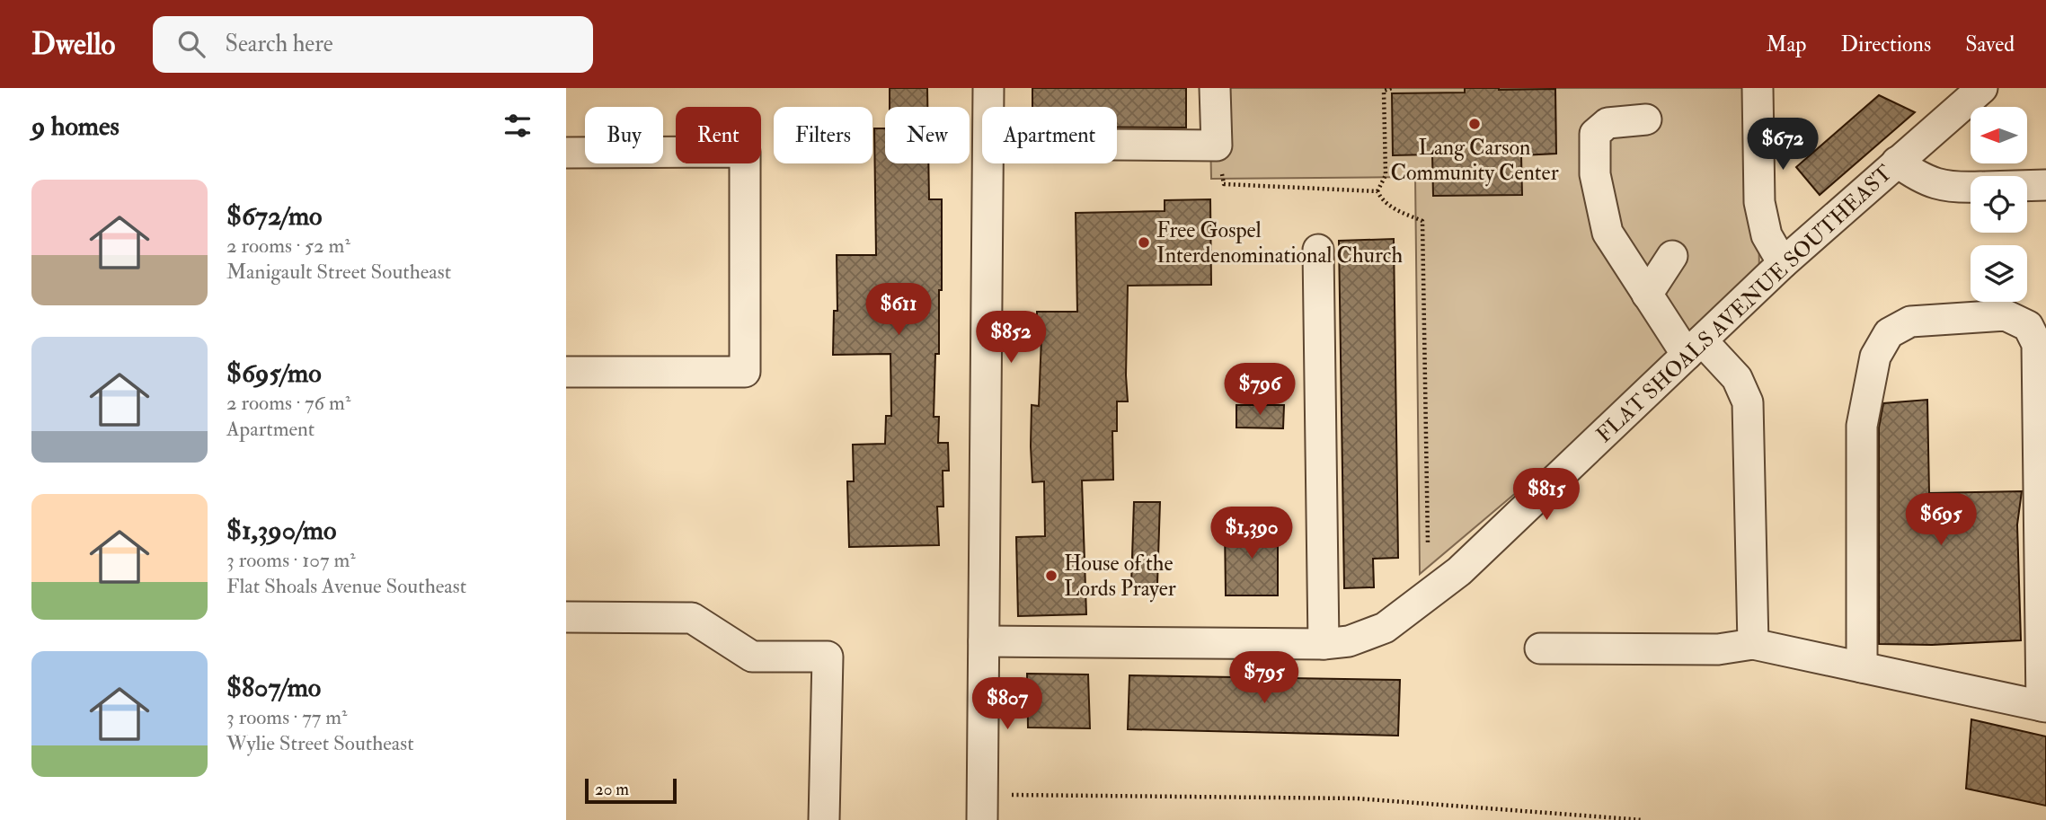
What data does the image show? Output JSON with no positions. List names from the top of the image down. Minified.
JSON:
{"streets":{"street":["FLAT SHOALS AVENUE SOUTHEAST"]},"places":["Lang Carson Community Center","Free Gospel Interdenominational Church","House of the Lords Prayer"],"scale_bar":"20 m","north":"left","page":{"header":"Dwello","search":"Search here","nav":["Map","Directions","Saved"],"heading":"9 homes","chip":["Buy","Rent","Filters","New","Apartment"],"price":["$672","$611","$852","$796","$815","$695","$1,390","$795","$807"],"list":[{"name":"$672/mo","note":"2 rooms · 52 m² · Manigault Street Southeast"},{"name":"$695/mo","note":"2 rooms · 76 m² · Apartment"},{"name":"$1,390/mo","note":"3 rooms · 107 m² · Flat Shoals Avenue Southeast"},{"name":"$807/mo","note":"3 rooms · 77 m² · Wylie Street Southeast"}],"scale":"20 m"}}
